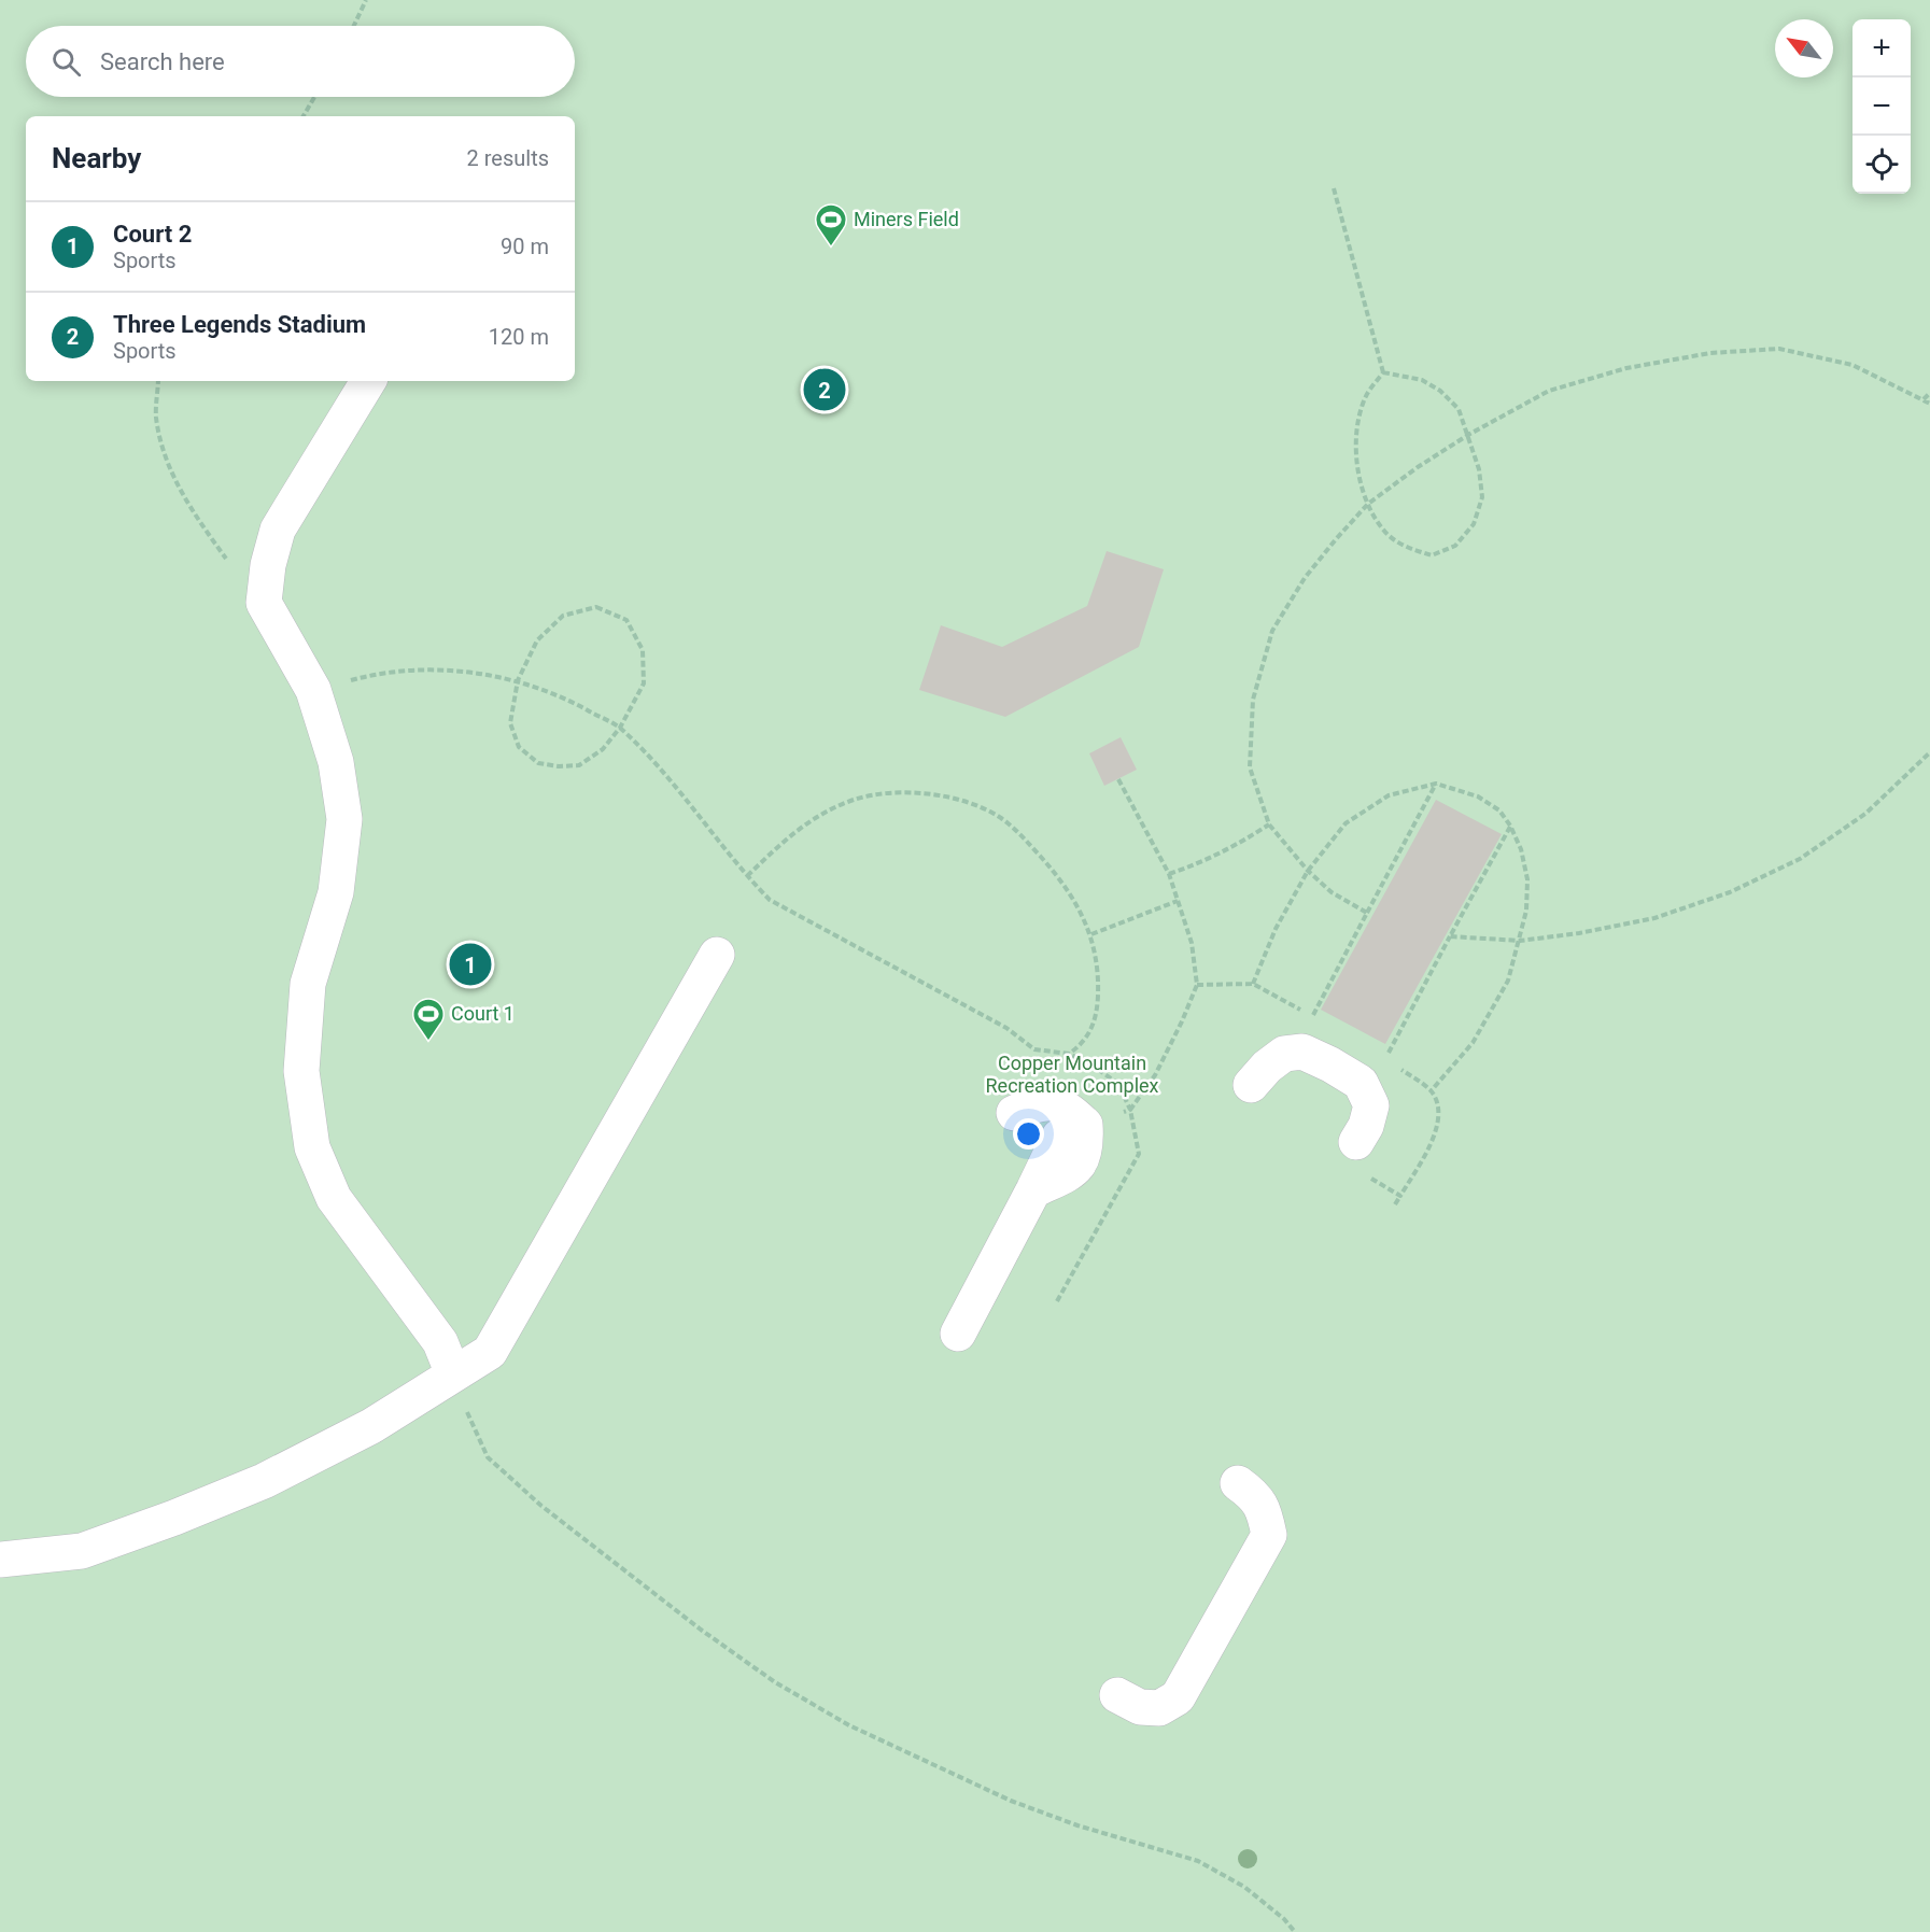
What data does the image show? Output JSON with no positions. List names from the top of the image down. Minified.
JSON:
{"parks":["Copper Mountain Recreation Complex"],"places":{"sports":["Miners Field","Court 1"]},"north":"top left","page":{"map_buttons":["+","−"],"search":"Search here","heading":["Nearby","2 results"],"list":[{"mark":"1","name":"Court 2","note":"Sports","value":"90 m"},{"mark":"2","name":"Three Legends Stadium","note":"Sports","value":"120 m"}],"pins":["2","1"]}}
